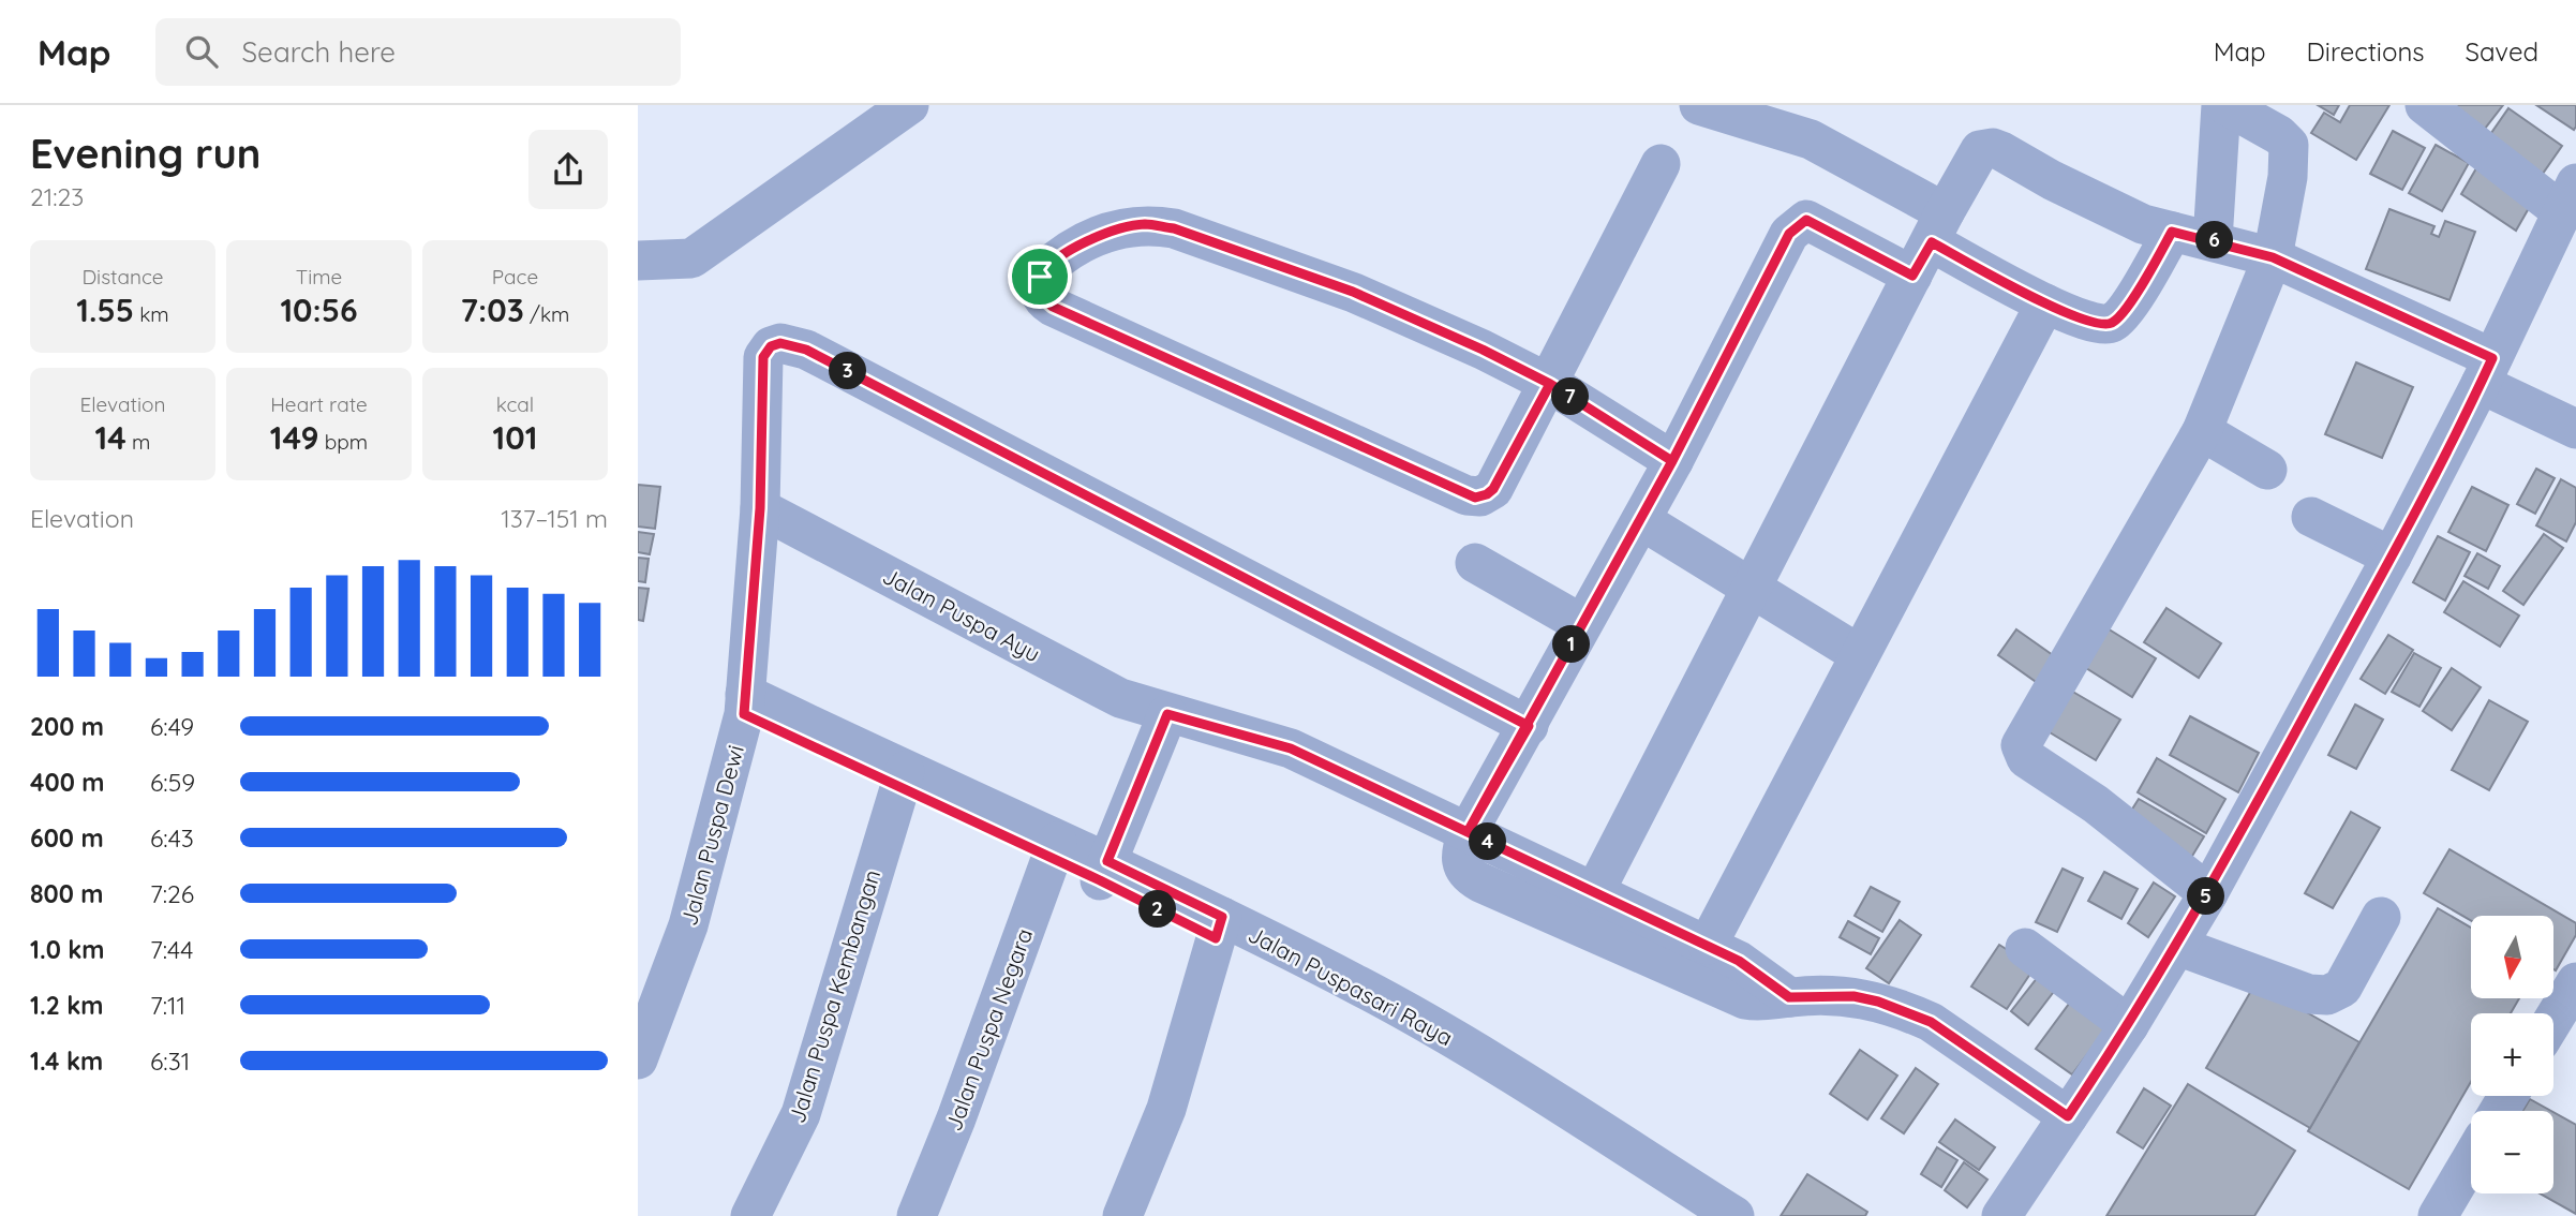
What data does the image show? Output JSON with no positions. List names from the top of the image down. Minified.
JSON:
{"streets":{"street":["Jalan Puspa Ayu","Jalan Puspa Dewi","Jalan Puspasari Raya","Jalan Puspa Kembangan","Jalan Puspa Negara"]},"crossings":[["Jalan Puspa Ayu","Jalan Puspa Dewi"],["Jalan Puspa Dewi","Jalan Puspasari Raya"],["Jalan Puspasari Raya","Jalan Puspa Kembangan"],["Jalan Puspasari Raya","Jalan Puspa Negara"]],"north":"bottom","page":{"header":"Map","search":"Search here","nav":["Map","Directions","Saved"],"heading":["Evening run","21:23"],"pins":["6","3","7","1","4","5","2"],"stats":[["Distance","1.55 km"],["Time","10:56"],["Pace","7:03 /km"],["Elevation","14 m"],["Heart rate","149 bpm"],["kcal","101"]],"chart":["Elevation","137–151 m"],"list":[{"name":"200 m","note":"6:49"},{"name":"400 m","note":"6:59"},{"name":"600 m","note":"6:43"},{"name":"800 m","note":"7:26"},{"name":"1.0 km","note":"7:44"},{"name":"1.2 km","note":"7:11"},{"name":"1.4 km","note":"6:31"}],"map_buttons":["+","−"]}}
